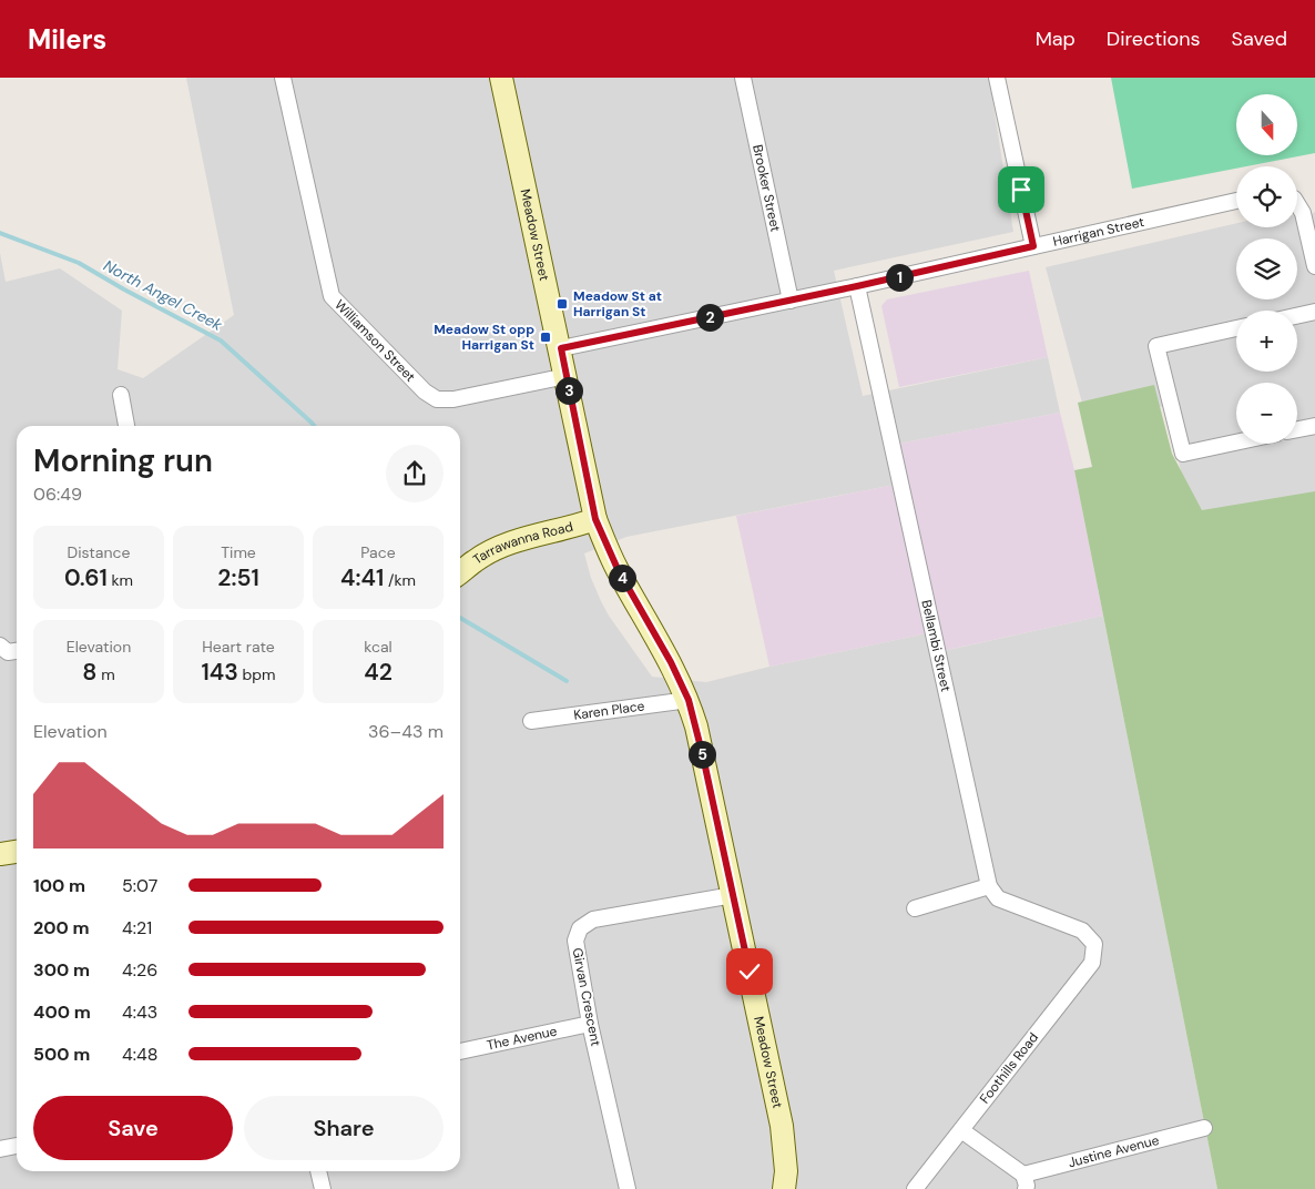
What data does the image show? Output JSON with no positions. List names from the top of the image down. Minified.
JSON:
{"streets":{"street":["Brooker Street","Harrigan Street","Meadow Street","Williamson Street","Tarrawanna Road","Bellambi Street","Karen Place","Girvan Crescent","The Avenue","Foothills Road","Justine Avenue"]},"crossings":[["Brooker Street","Harrigan Street"],["Harrigan Street","Meadow Street"],["Harrigan Street","Bellambi Street"],["Meadow Street","Williamson Street"],["Meadow Street","Tarrawanna Road"],["Meadow Street","Karen Place"],["Meadow Street","Girvan Crescent"],["Bellambi Street","Foothills Road"],["Girvan Crescent","The Avenue"]],"water":["North Angel Creek"],"places":{"transit":["Meadow St at Harrigan St","Meadow St opp Harrigan St"]},"north":"bottom","page":{"header":"Milers","nav":["Map","Directions","Saved"],"map_buttons":["+","−"],"pins":["1","2","3","4","5"],"heading":["Morning run","06:49"],"stats":[["Distance","0.61 km"],["Time","2:51"],["Pace","4:41 /km"],["Elevation","8 m"],["Heart rate","143 bpm"],["kcal","42"]],"chart":["Elevation","36–43 m"],"list":[{"name":"100 m","note":"5:07"},{"name":"200 m","note":"4:21"},{"name":"300 m","note":"4:26"},{"name":"400 m","note":"4:43"},{"name":"500 m","note":"4:48"}],"buttons":["Save","Share"]}}
